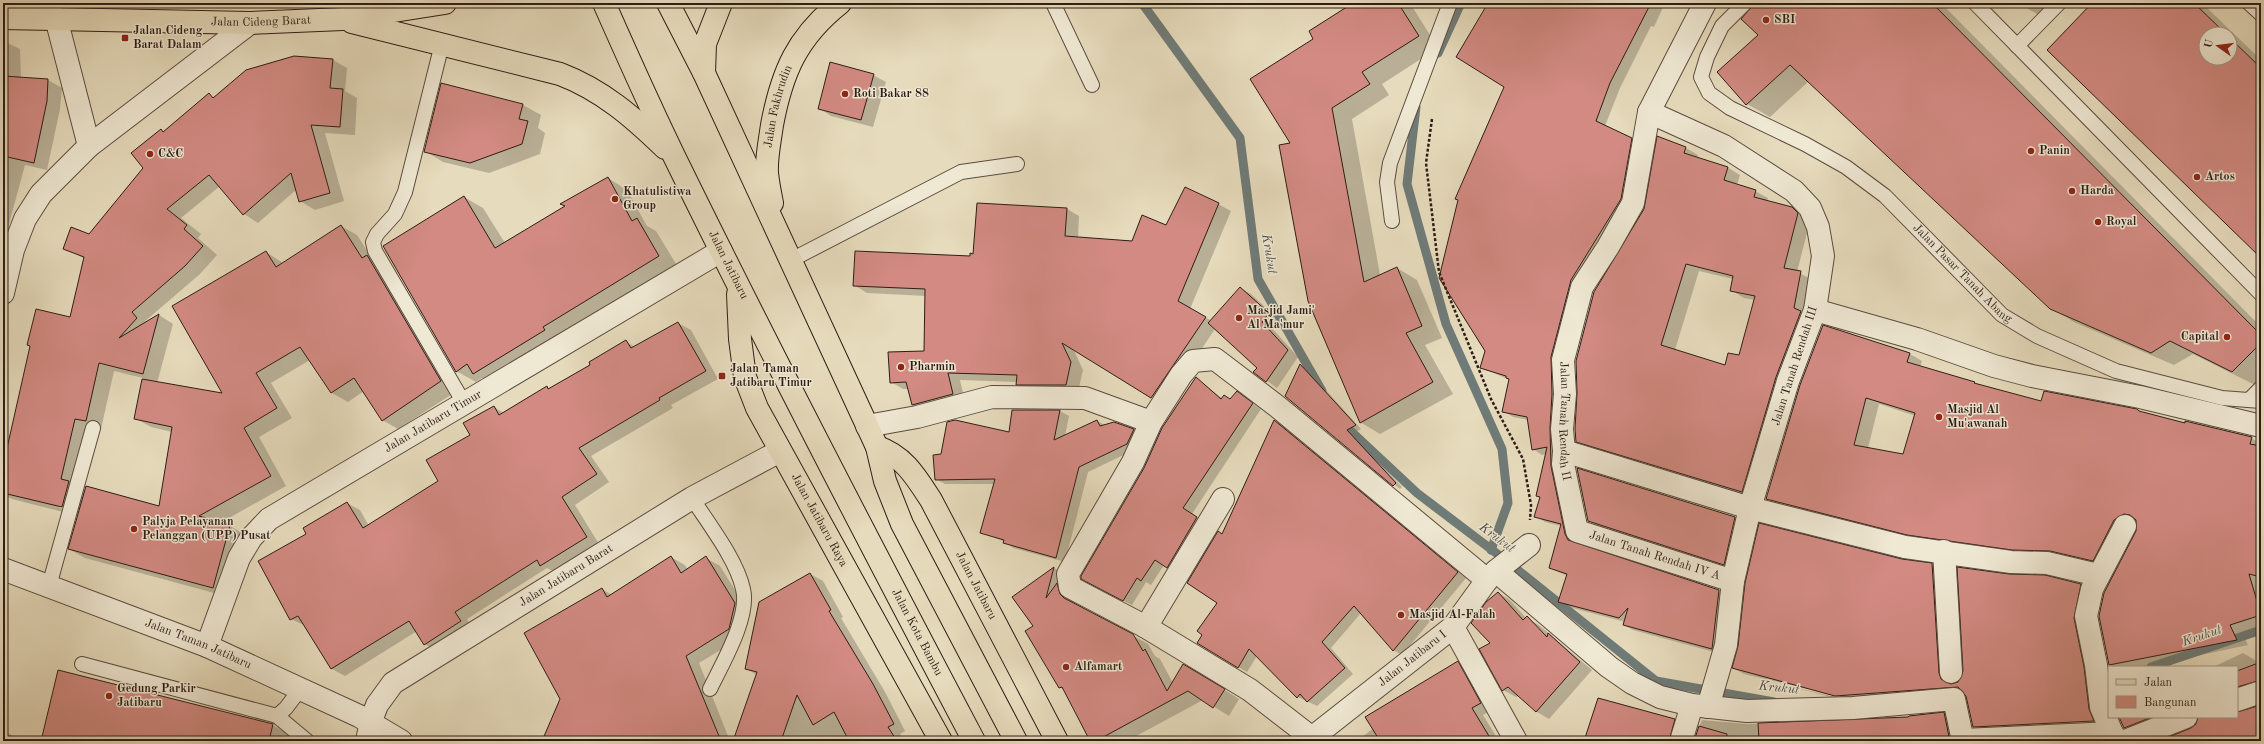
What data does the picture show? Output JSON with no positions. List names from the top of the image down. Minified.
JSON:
{"streets":{"main road":["Jalan Cideng Barat","Jalan Fakhrudin","Jalan Jatibaru","Jalan Jatibaru Raya","Jalan Kota Bambu"],"street":["Jalan Tanah Rendah III","Jalan Jatibaru Timur","Jalan Tanah Rendah II","Jalan Tanah Rendah IV A","Jalan Jatibaru Barat","Jalan Taman Jatibaru","Jalan Jatibaru I"],"lane":["Jalan Pasar Tanah Abang"]},"crossings":[["Jalan Jatibaru","Jalan Jatibaru Timur"],["Jalan Jatibaru","Jalan Jatibaru Raya"],["Jalan Jatibaru","Jalan Kota Bambu"],["Jalan Tanah Rendah III","Jalan Tanah Rendah II"],["Jalan Tanah Rendah III","Jalan Tanah Rendah IV A"],["Jalan Jatibaru Timur","Jalan Taman Jatibaru"],["Jalan Tanah Rendah II","Jalan Tanah Rendah IV A"],["Jalan Jatibaru Raya","Jalan Jatibaru Barat"],["Jalan Jatibaru Barat","Jalan Taman Jatibaru"]],"water":["Krukut"],"places":{"other":["SBI","Roti Bakar 88","Panin","C&C","Artos","Harda","Khatulistiwa Group","Royal","Masjid Jami' Al Ma'mur","Capital","Pharmin","Masjid Al Mu'awanah","Palyja Pelayanan Pelanggan (UPP) Pusat","Masjid Al-Falah","Alfamart","Gedung Parkir Jatibaru"],"transit":["Jalan Cideng Barat Dalam","Jalan Taman Jatibaru Timur"]},"legend":["Jalan","Bangunan"],"north":"left"}
